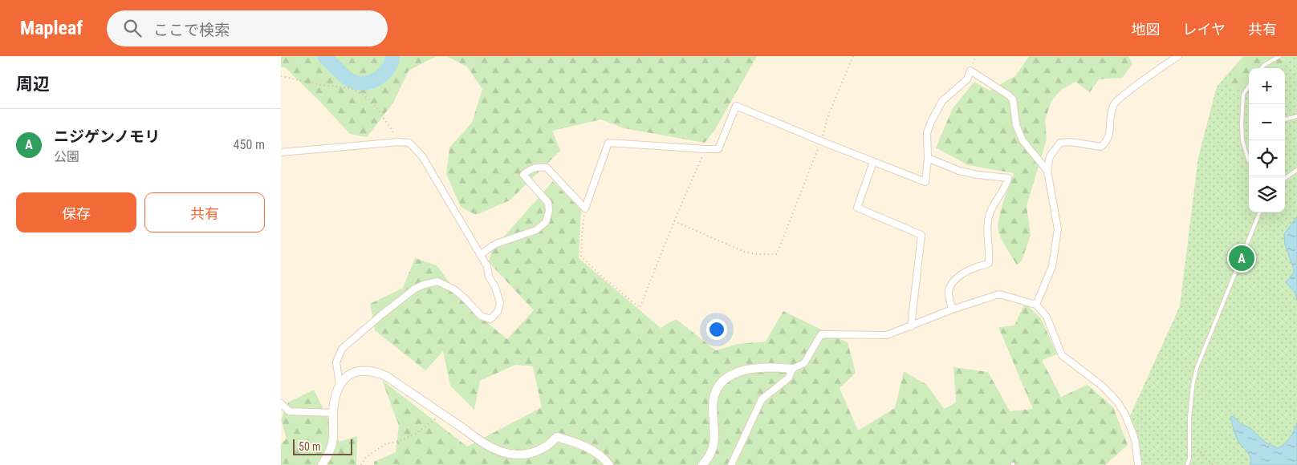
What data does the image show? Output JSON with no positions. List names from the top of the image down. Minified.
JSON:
{"scale_bar":"50 m","page":{"header":"Mapleaf","search":"ここで検索","nav":["地図","レイヤ","共有"],"heading":"周辺","map_buttons":["+","−"],"list":[{"mark":"A","name":"ニジゲンノモリ","note":"公園","value":"450 m"}],"buttons":["保存","共有"],"pins":"A","scale":"50 m"}}
